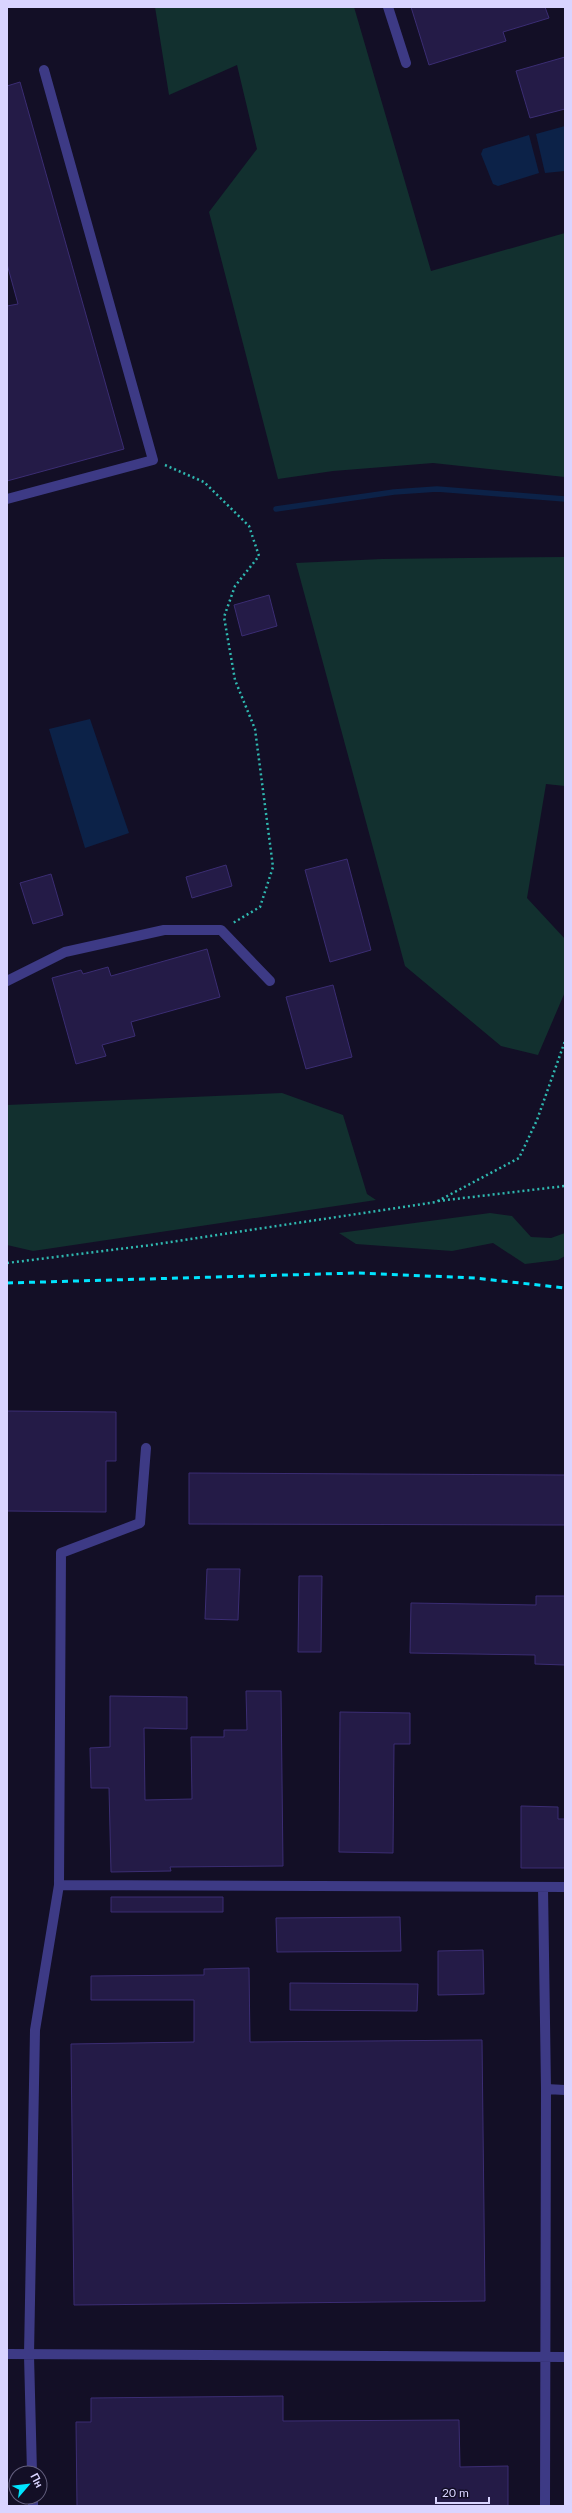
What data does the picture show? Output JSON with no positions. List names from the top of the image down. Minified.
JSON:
{"scale_bar":"20 m","north":"top right"}
